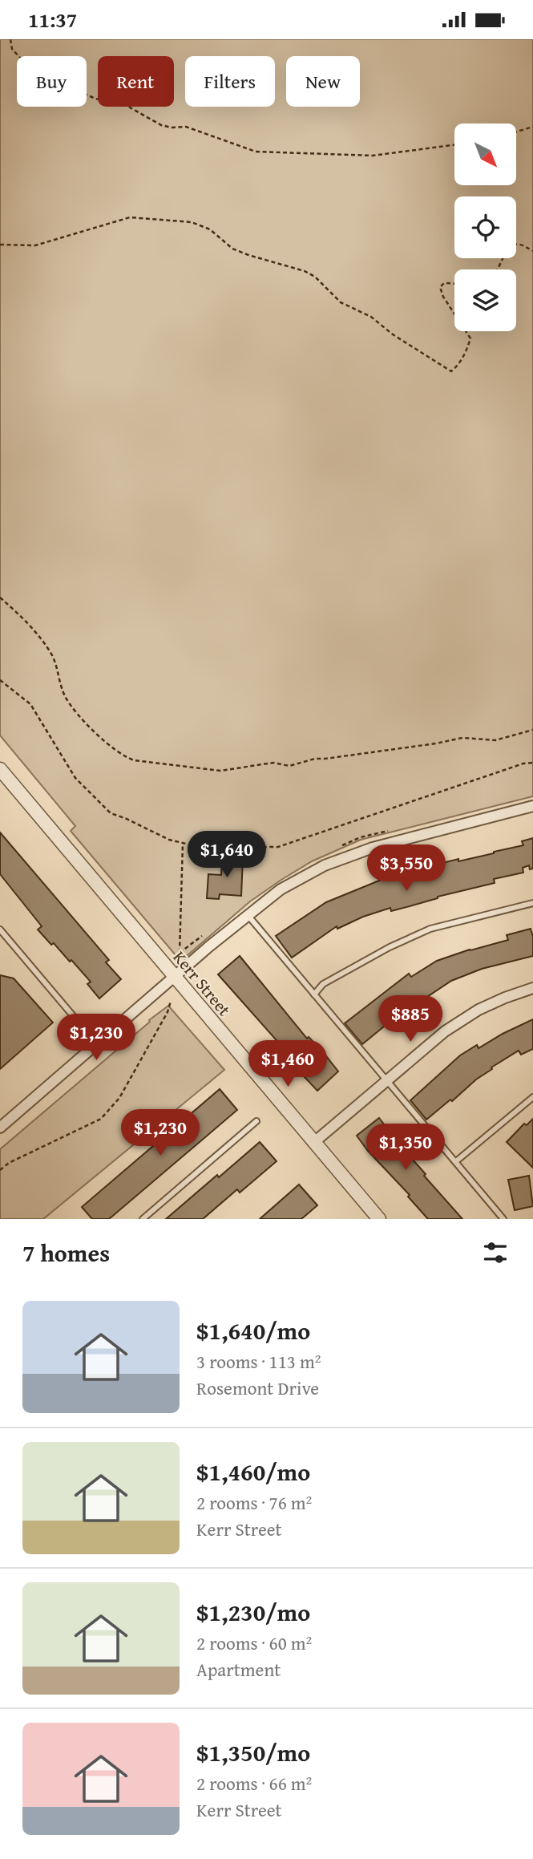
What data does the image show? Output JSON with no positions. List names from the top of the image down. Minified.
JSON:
{"streets":{"street":["Kerr Street"]},"north":"bottom right","page":{"status":"11:37","chip":["Buy","Rent","Filters","New"],"price":["$1,640","$3,550","$885","$1,230","$1,460","$1,230","$1,350"],"heading":"7 homes","list":[{"name":"$1,640/mo","note":"3 rooms · 113 m² · Rosemont Drive"},{"name":"$1,460/mo","note":"2 rooms · 76 m² · Kerr Street"},{"name":"$1,230/mo","note":"2 rooms · 60 m² · Apartment"},{"name":"$1,350/mo","note":"2 rooms · 66 m² · Kerr Street"}]}}
